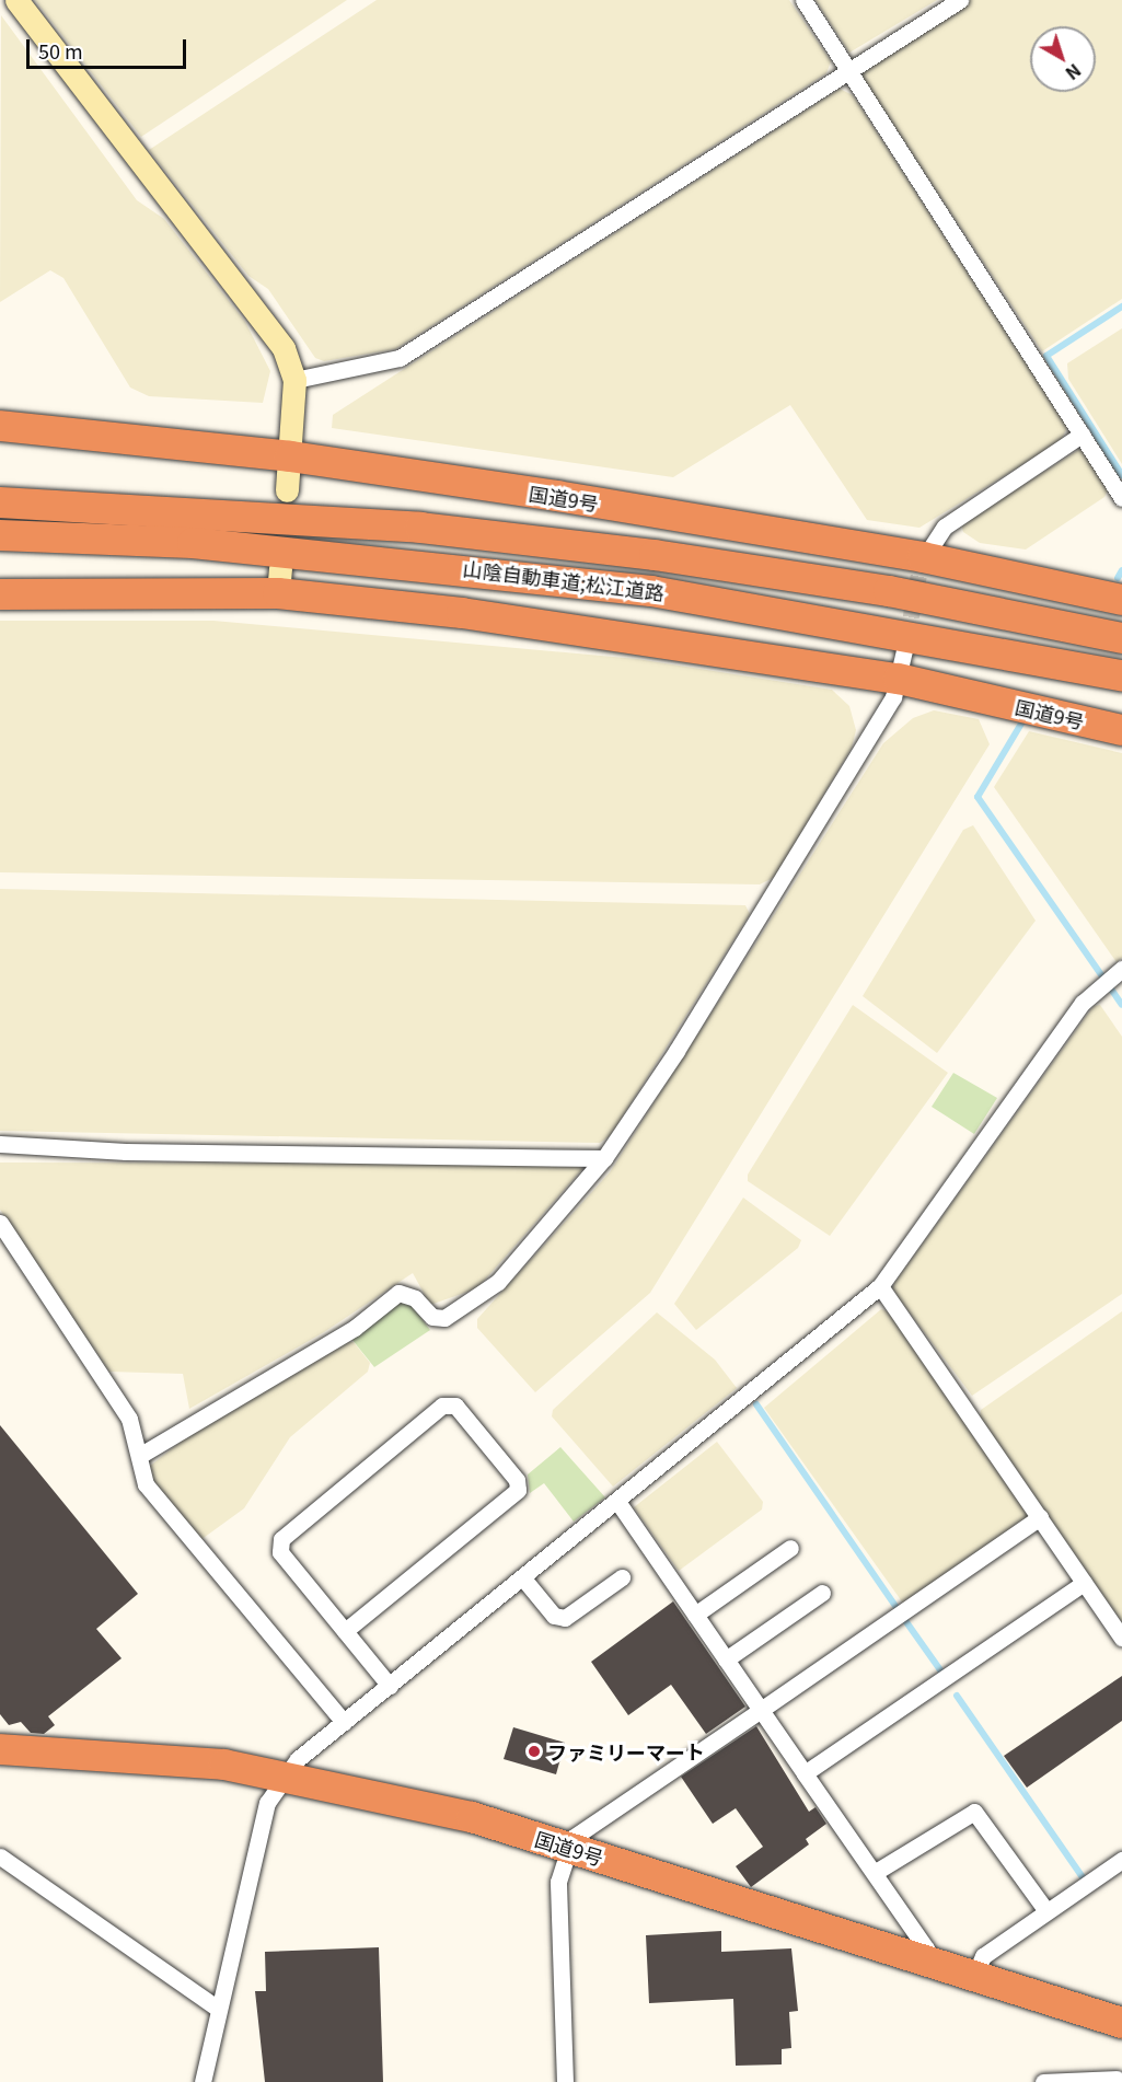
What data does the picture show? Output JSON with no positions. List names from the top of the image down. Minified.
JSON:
{"streets":{"highway":["国道9号","山陰自動車道;松江道路"]},"places":["ファミリーマート"],"scale_bar":"50 m","north":"bottom right"}
